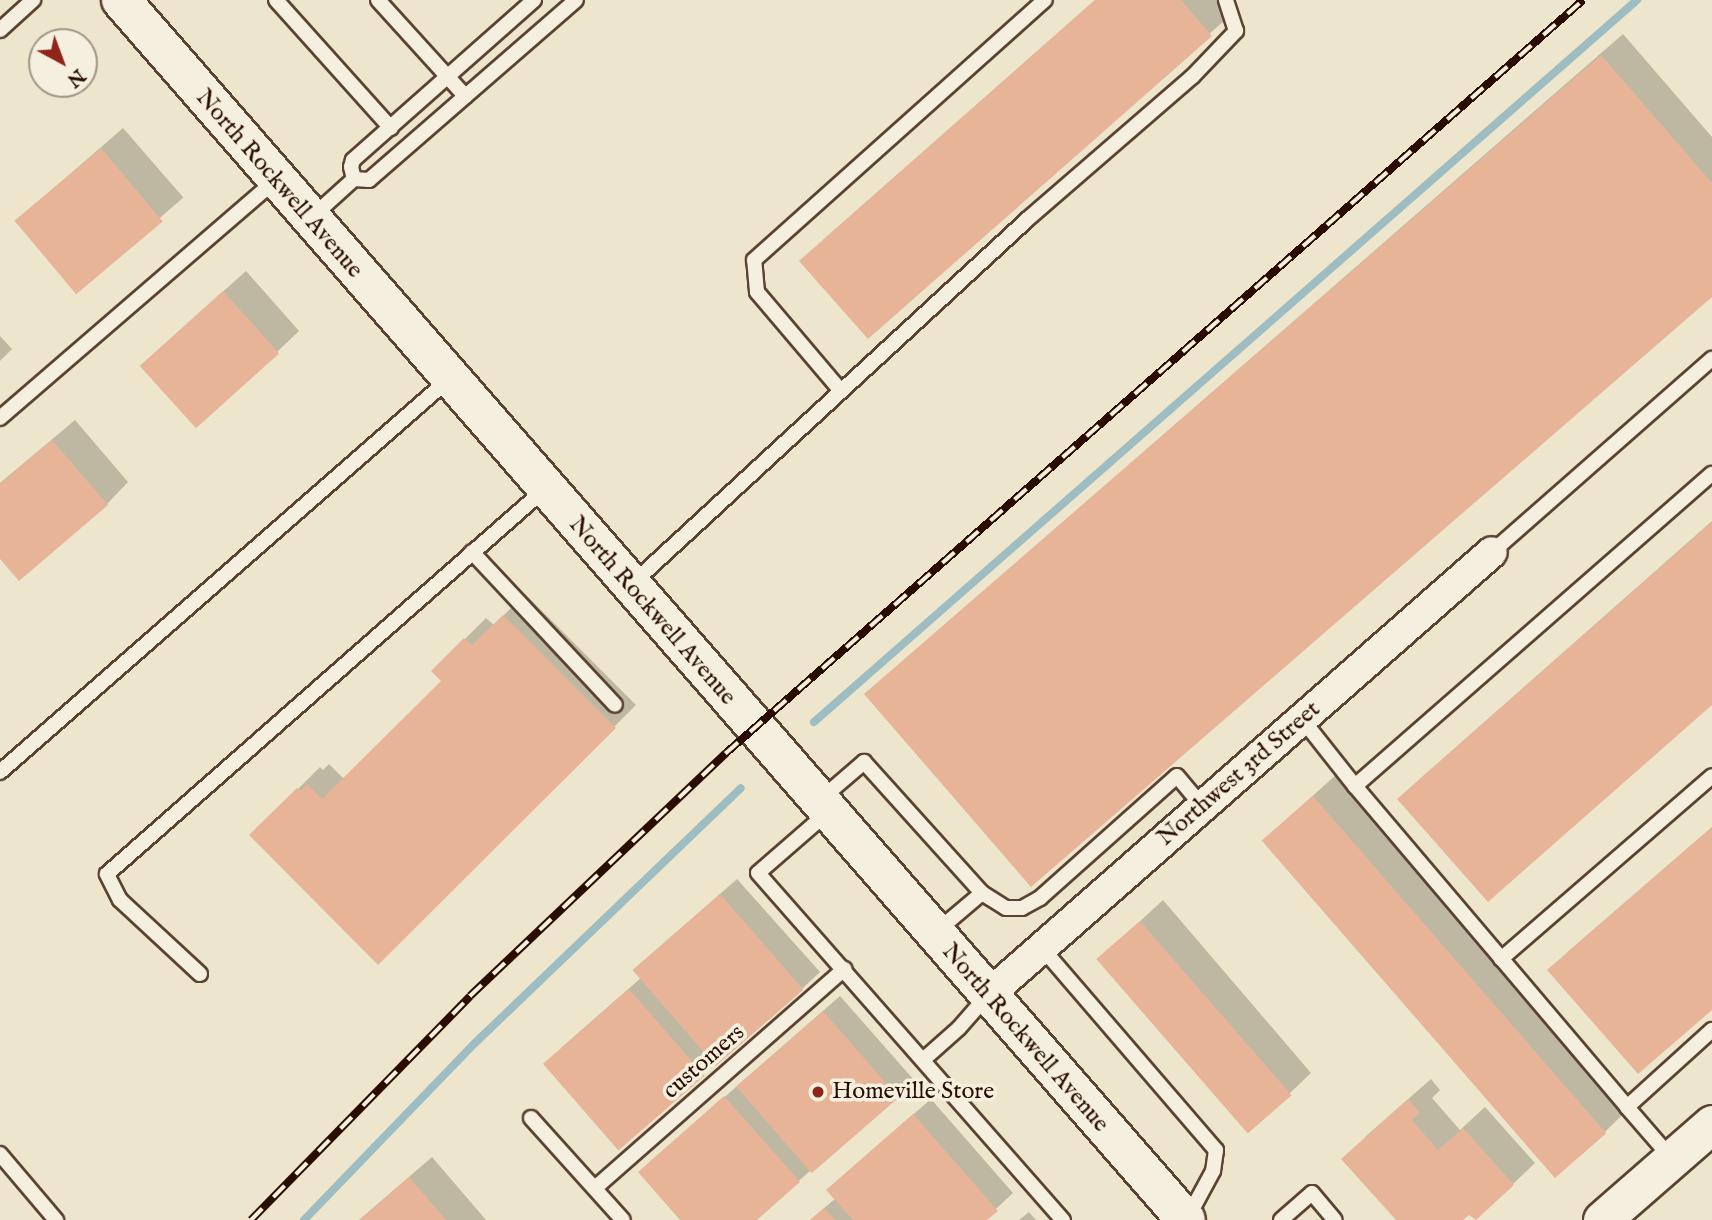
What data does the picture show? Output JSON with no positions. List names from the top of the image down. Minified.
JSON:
{"streets":{"main road":["North Rockwell Avenue"],"street":["Northwest 3rd Street"],"lane":["customers"]},"crossings":[["North Rockwell Avenue","Northwest 3rd Street"]],"places":["Homeville Store"],"north":"bottom right"}
